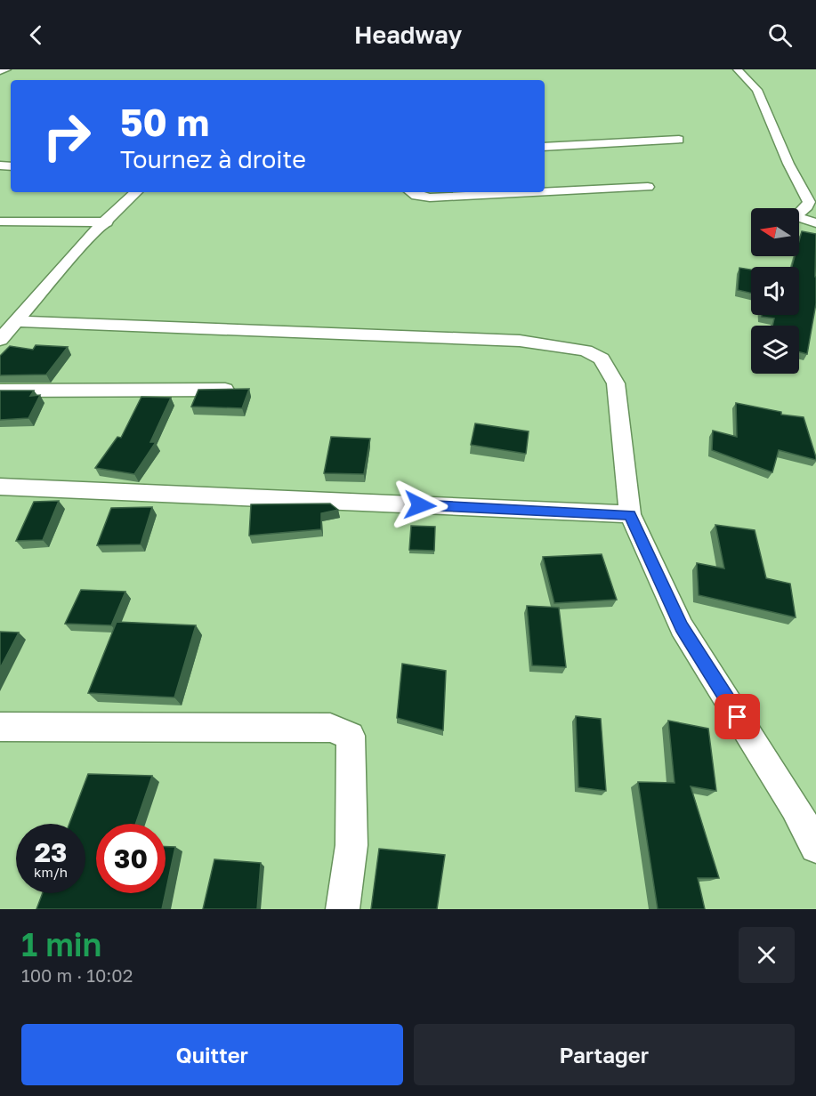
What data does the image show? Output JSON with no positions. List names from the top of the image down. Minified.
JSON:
{"north":"left","page":{"header":"Headway","turn":["50 m","Tournez à droite"],"speed":"23 km/h","limit":"30","heading":["1 min","100 m · 10:02"],"buttons":["Quitter","Partager"]}}
